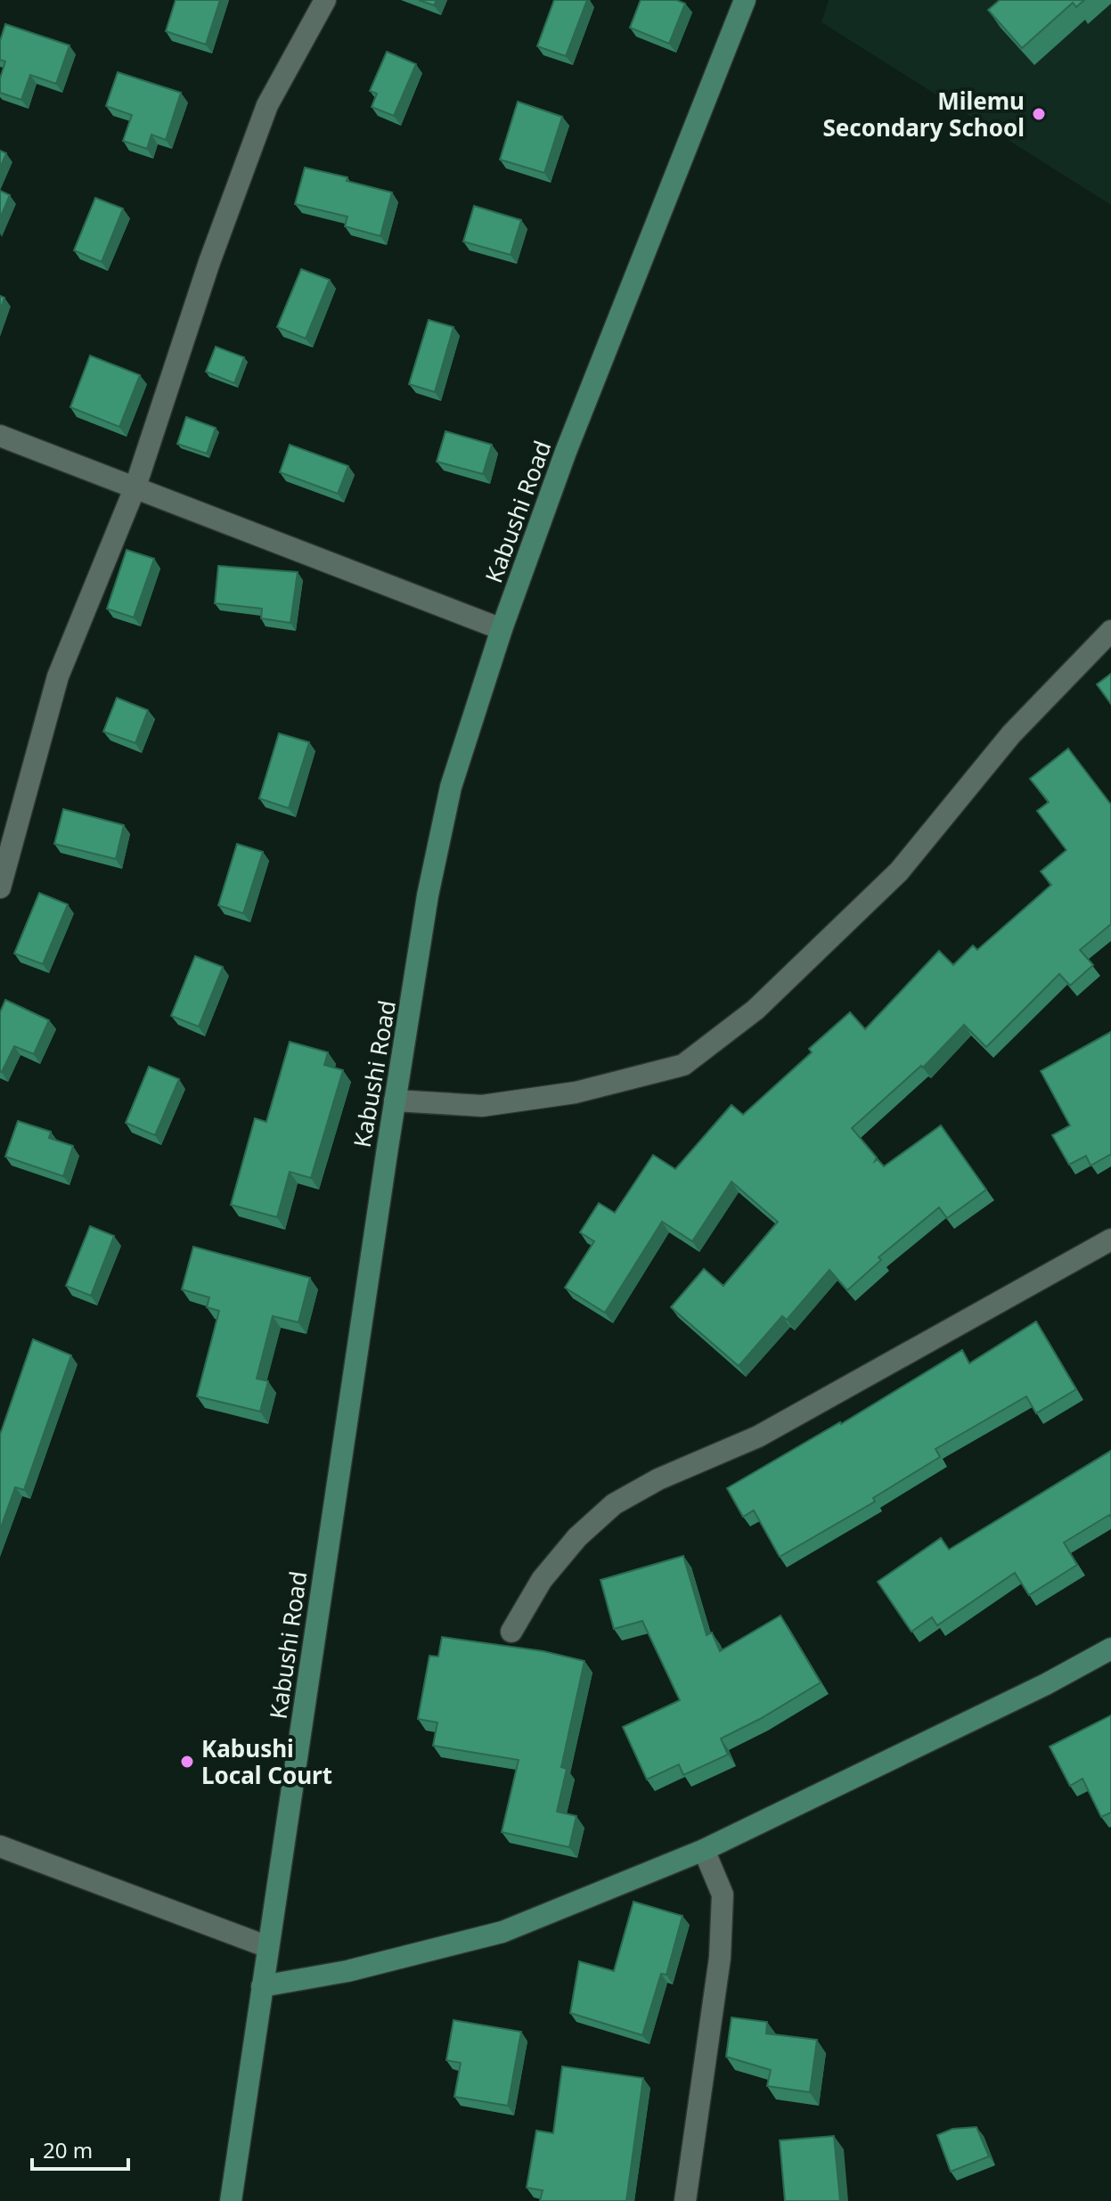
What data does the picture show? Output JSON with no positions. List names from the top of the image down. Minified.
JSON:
{"streets":{"main road":["Kabushi Road"]},"places":["Milemu Secondary School","Kabushi Local Court"],"scale_bar":"20 m"}
